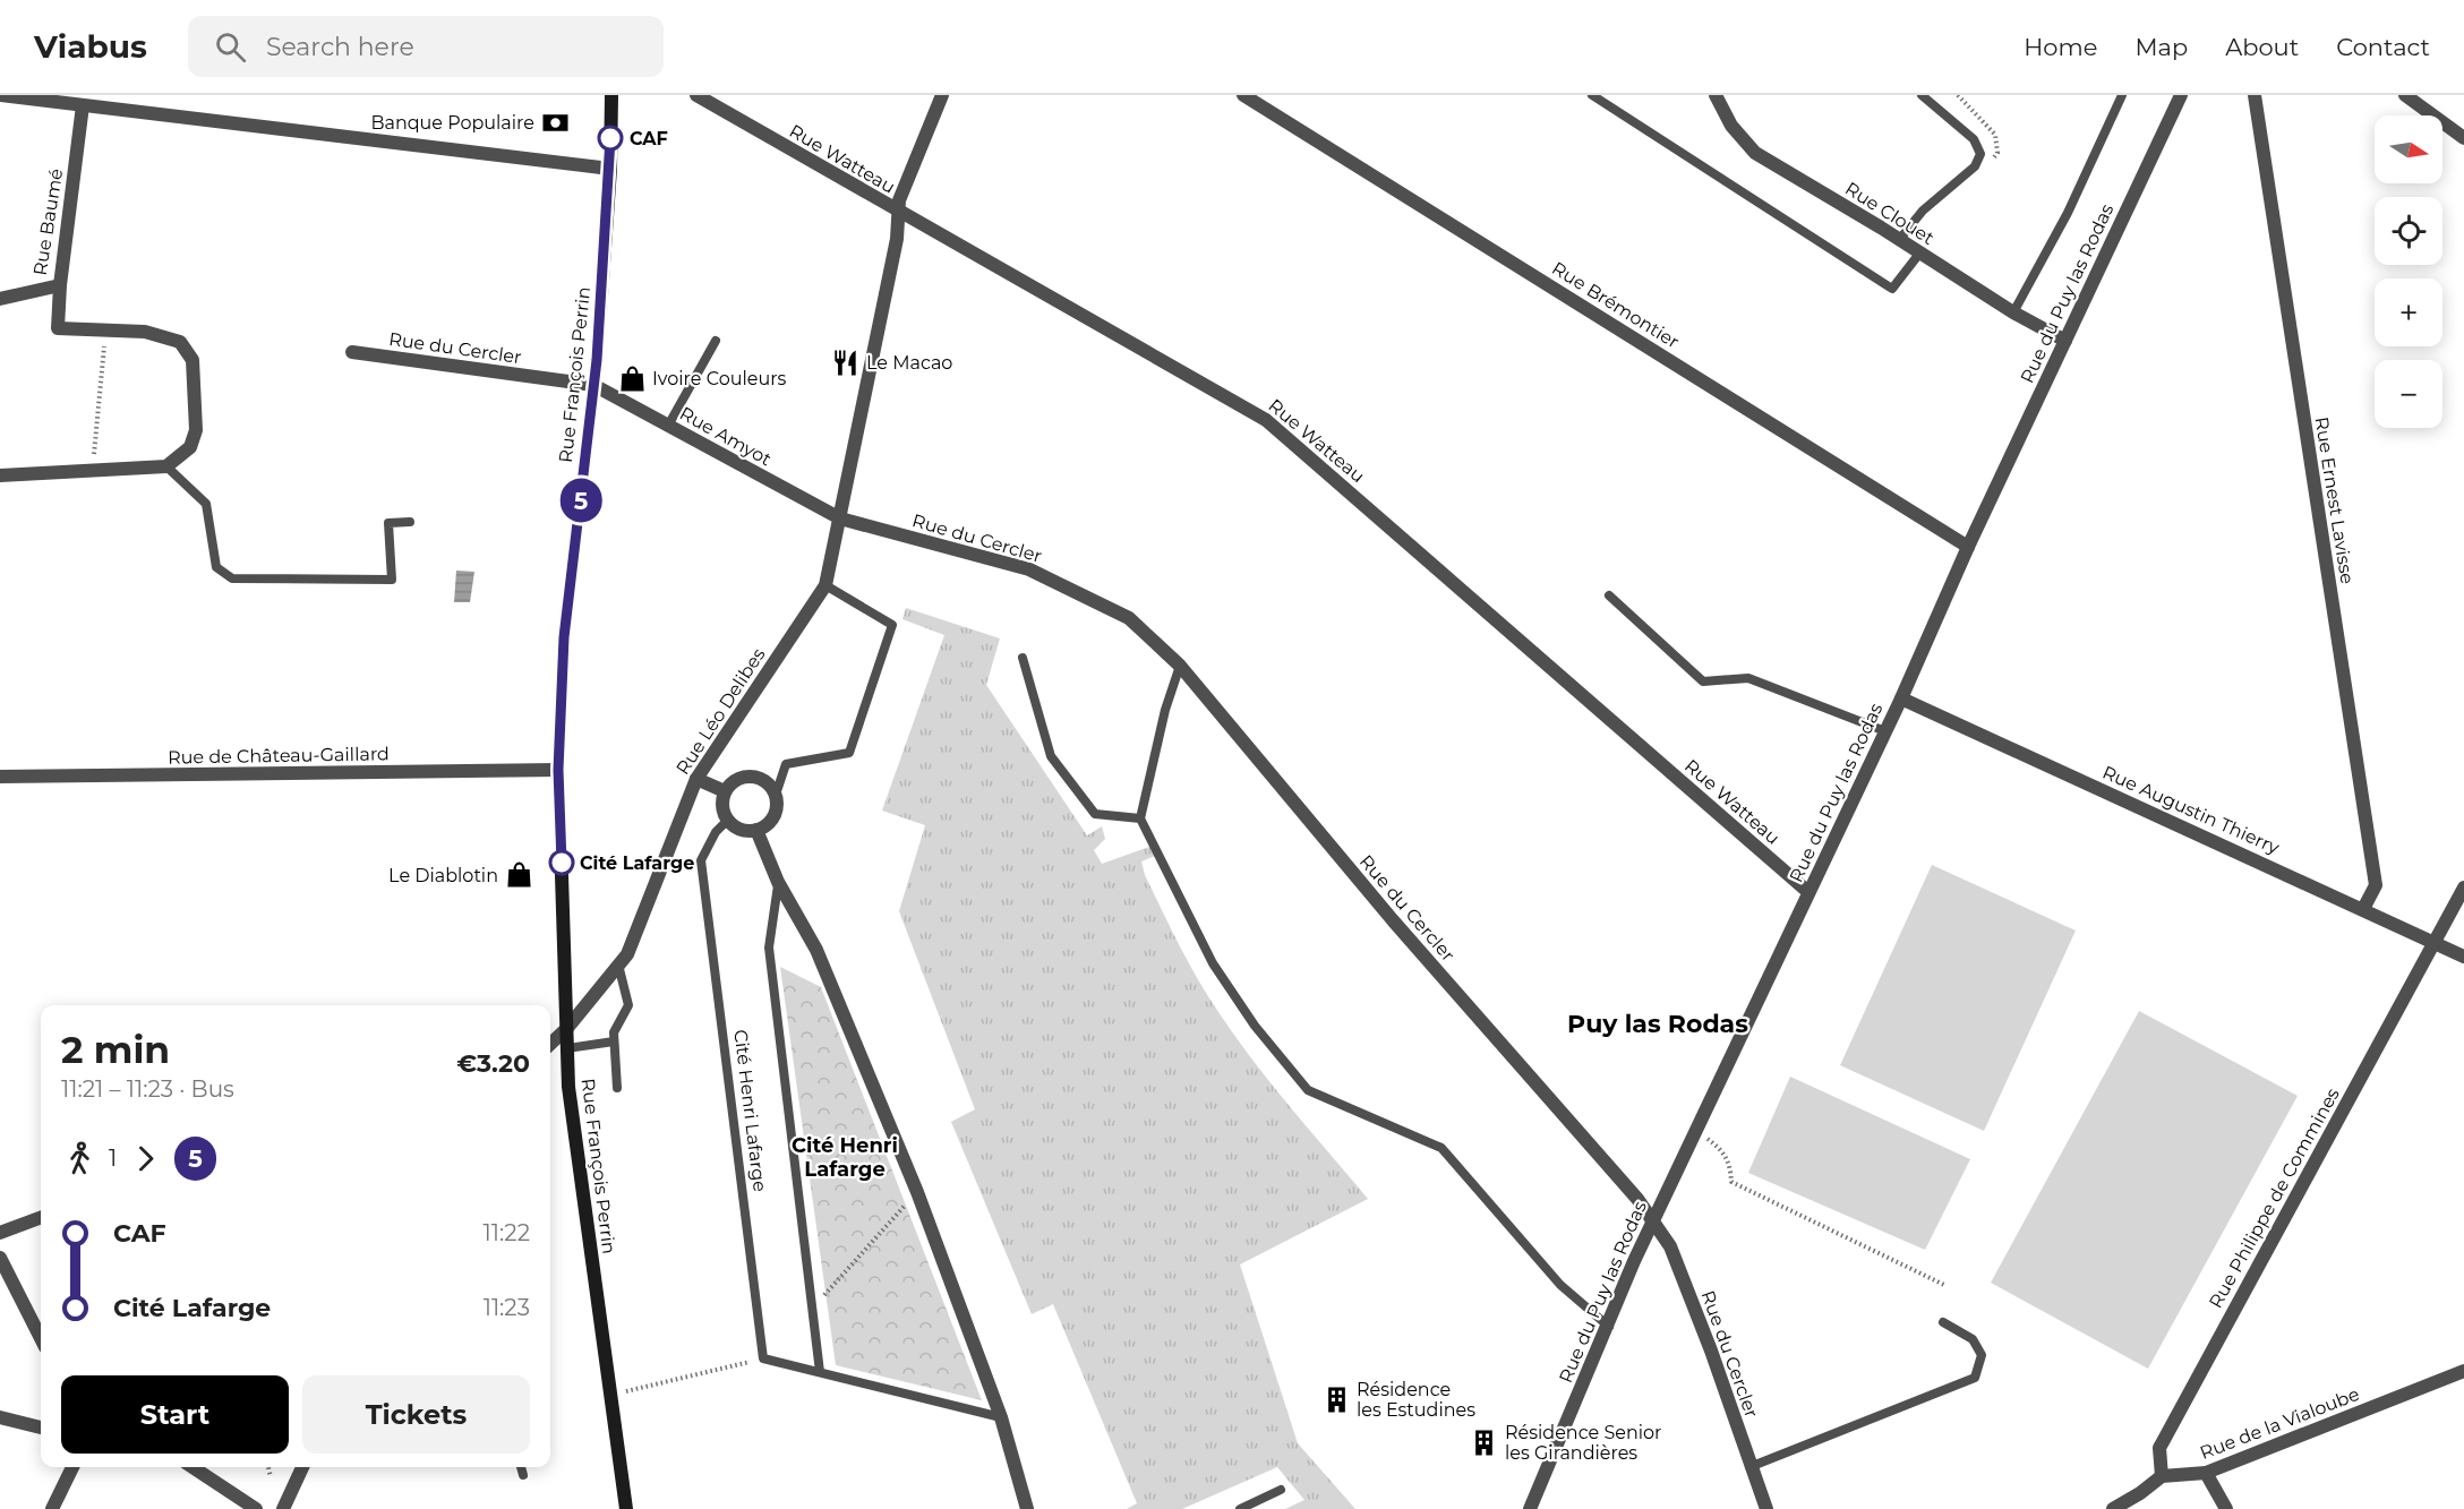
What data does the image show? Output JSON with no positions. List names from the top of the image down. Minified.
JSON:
{"streets":{"main road":["Rue François Perrin"],"street":["Rue Watteau","Rue Clouet","Rue Baumé","Rue du Puy las Rodas","Rue Brémontier","Rue du Cercler","Rue Amyot","Rue Ernest Lavisse","Rue Léo Delibes","Rue de Château-Gaillard","Rue Augustin Thierry","Rue Philippe de Commines","Rue de la Vialoube"],"lane":["Cité Henri Lafarge"]},"crossings":[["Rue Watteau","Rue du Puy las Rodas"],["Rue Watteau","Rue Léo Delibes"],["Rue Clouet","Rue du Puy las Rodas"],["Rue du Puy las Rodas","Rue Brémontier"],["Rue du Puy las Rodas","Rue du Cercler"],["Rue du Puy las Rodas","Rue Augustin Thierry"],["Rue du Cercler","Rue François Perrin"],["Rue du Cercler","Rue Amyot"],["Rue du Cercler","Rue Léo Delibes"],["Rue François Perrin","Rue Amyot"],["Rue François Perrin","Rue Léo Delibes"],["Rue François Perrin","Rue de Château-Gaillard"],["Rue Amyot","Rue Léo Delibes"],["Rue Ernest Lavisse","Rue Augustin Thierry"],["Rue Augustin Thierry","Rue Philippe de Commines"],["Rue Philippe de Commines","Rue de la Vialoube"]],"districts":["Puy las Rodas","Cité Henri Lafarge"],"places":{"bank":["Banque Populaire"],"other":["CAF","Cité Lafarge"],"restaurant":["Le Macao"],"shop":["Ivoire Couleurs","Le Diablotin"],"building":["Résidence les Estudines","Résidence Senior les Girandières"]},"lines":["bus line 5"],"north":"right","page":{"header":"Viabus","search":"Search here","nav":["Home","Map","About","Contact"],"on_map":"5","map_buttons":["+","−"],"heading":["2 min","11:21 – 11:23 · Bus","€3.20"],"legs":["1","5"],"list":[{"name":"CAF","value":"11:22"},{"name":"Cité Lafarge","value":"11:23"}],"buttons":["Start","Tickets"]}}
